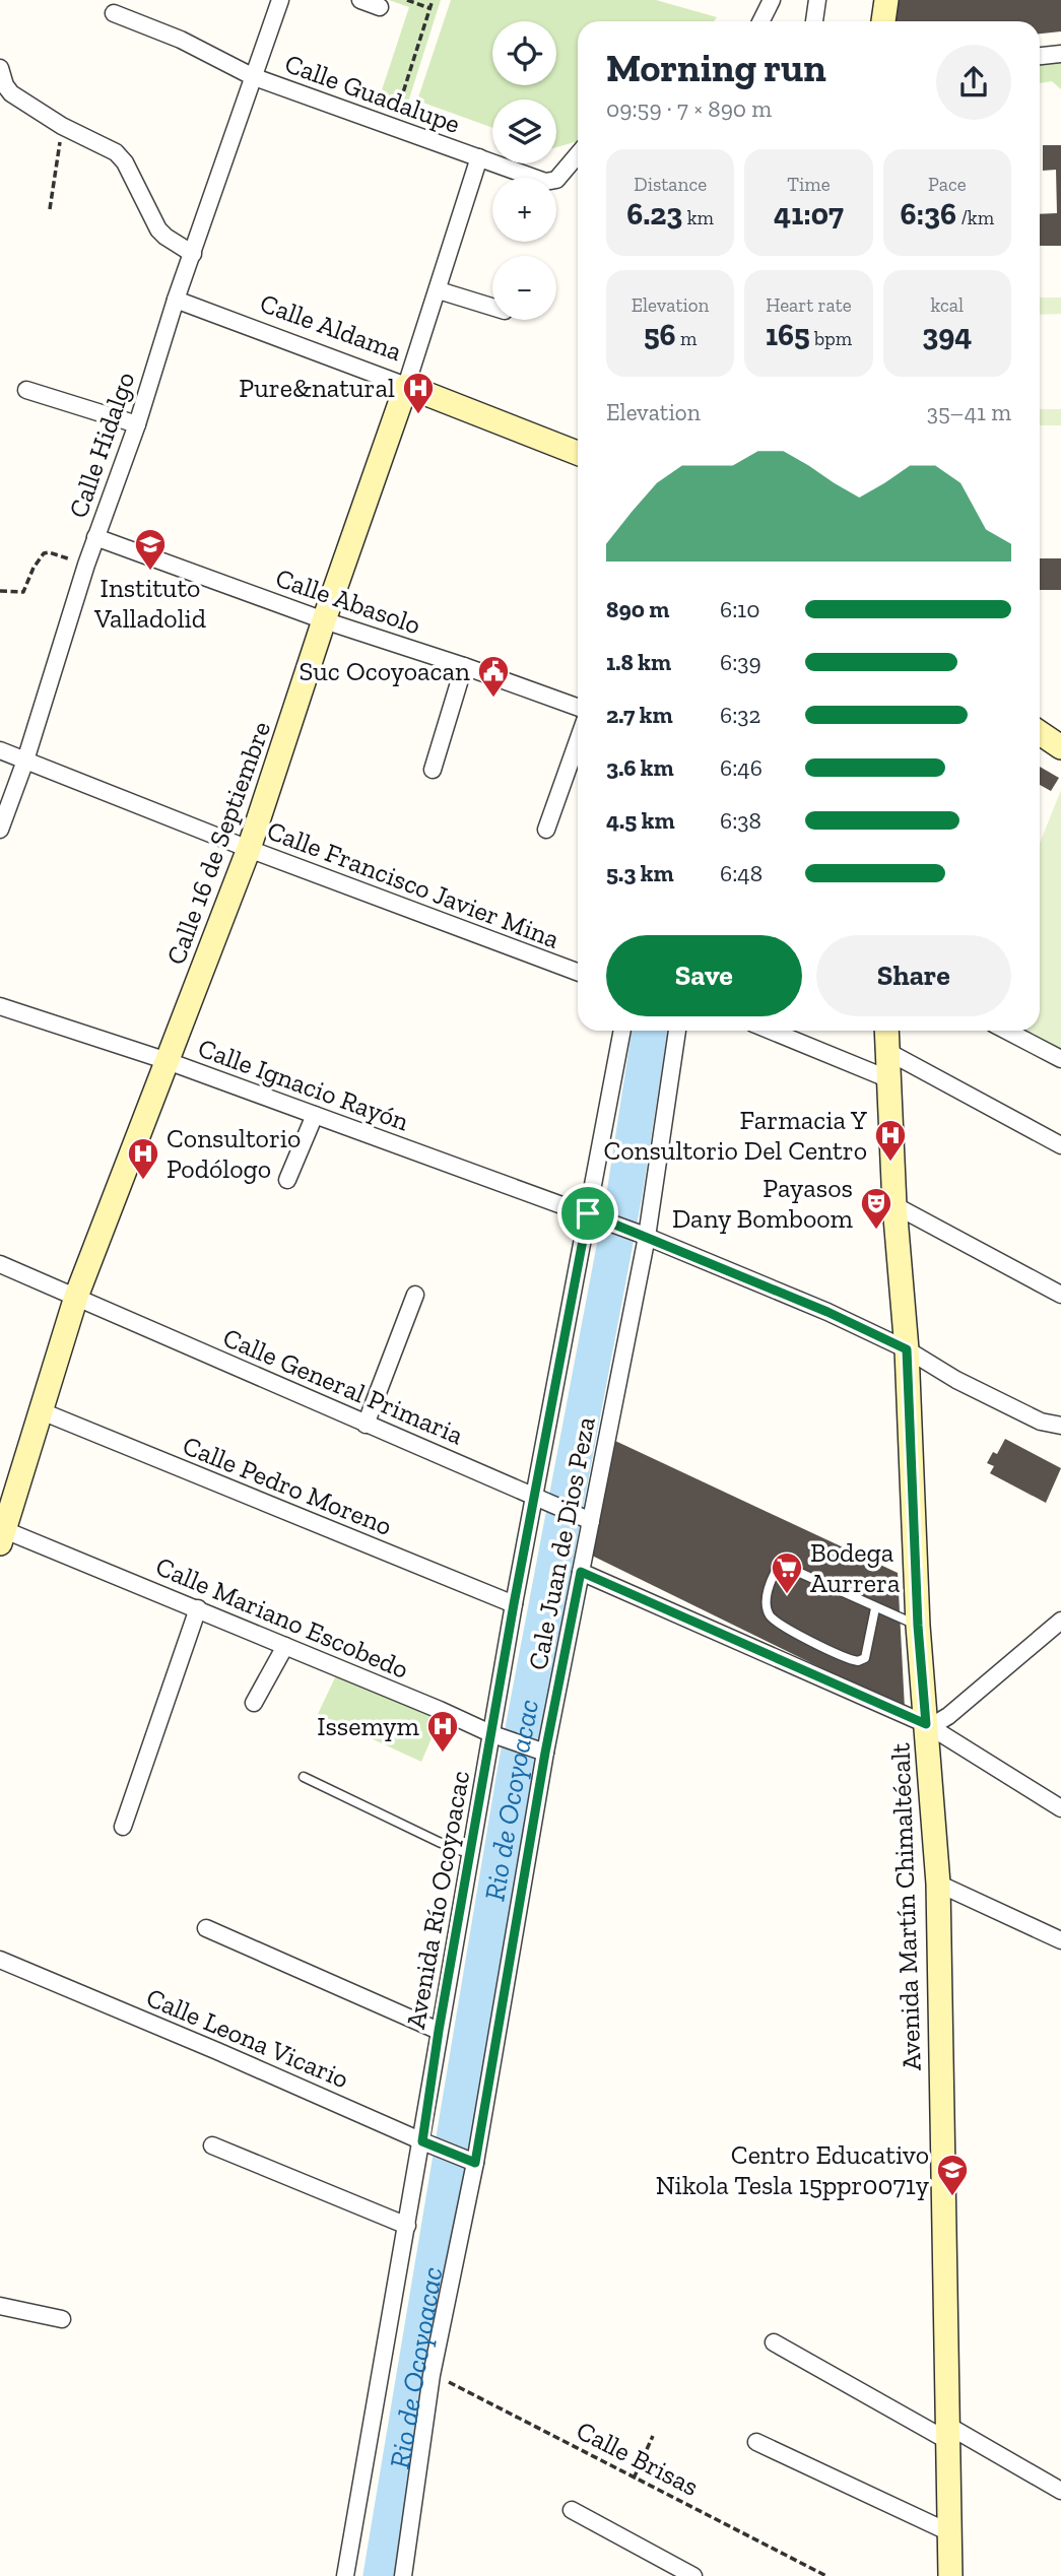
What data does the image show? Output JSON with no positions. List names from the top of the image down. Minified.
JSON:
{"streets":{"main road":["Calle Aldama","Calle 16 de Septiembre","Avenida Martín Chimaltécalt"],"street":["Calle Guadalupe","Calle Hidalgo","Calle Abasolo","Calle Francisco Javier Mina","Calle Ignacio Rayón","Calle General Primaria","Calle Pedro Moreno","Cale Juan de Dios Peza","Calle Mariano Escobedo","Avenida Río Ocoyoacac","Calle Leona Vicario"],"path":["Calle Brisas"]},"crossings":[["Calle Guadalupe","Calle Hidalgo"],["Calle Guadalupe","Calle 16 de Septiembre"],["Calle Aldama","Calle Hidalgo"],["Calle Aldama","Calle 16 de Septiembre"],["Calle Hidalgo","Calle Abasolo"],["Calle Hidalgo","Calle Francisco Javier Mina"],["Calle Abasolo","Calle 16 de Septiembre"],["Calle 16 de Septiembre","Calle Francisco Javier Mina"],["Calle 16 de Septiembre","Calle Ignacio Rayón"],["Calle 16 de Septiembre","Calle General Primaria"],["Calle 16 de Septiembre","Calle Pedro Moreno"],["Calle 16 de Septiembre","Calle Mariano Escobedo"],["Calle Ignacio Rayón","Cale Juan de Dios Peza"],["Calle Ignacio Rayón","Avenida Río Ocoyoacac"],["Calle General Primaria","Cale Juan de Dios Peza"],["Calle General Primaria","Avenida Río Ocoyoacac"],["Calle Pedro Moreno","Avenida Río Ocoyoacac"],["Cale Juan de Dios Peza","Calle Mariano Escobedo"],["Cale Juan de Dios Peza","Calle Leona Vicario"],["Cale Juan de Dios Peza","Calle Brisas"],["Calle Mariano Escobedo","Avenida Río Ocoyoacac"],["Avenida Río Ocoyoacac","Calle Leona Vicario"]],"water":["Rio de Ocoyoacac"],"places":{"hospital":["Pure&natural","Farmacia Y Consultorio Del Centro","Consultorio Podólogo","Issemym"],"school or university":["Instituto Valladolid","Centro Educativo Nikola Tesla 15ppr0071y"],"public building":["Suc Ocoyoacan"],"theatre":["Payasos Dany Bomboom"],"supermarket":["Bodega Aurrera"]},"page":{"map_buttons":["+","−"],"heading":["Morning run","09:59 · 7 × 890 m"],"stats":[["Distance","6.23 km"],["Time","41:07"],["Pace","6:36 /km"],["Elevation","56 m"],["Heart rate","165 bpm"],["kcal","394"]],"chart":["Elevation","35–41 m"],"list":[{"name":"890 m","note":"6:10"},{"name":"1.8 km","note":"6:39"},{"name":"2.7 km","note":"6:32"},{"name":"3.6 km","note":"6:46"},{"name":"4.5 km","note":"6:38"},{"name":"5.3 km","note":"6:48"}],"buttons":["Save","Share"]}}
